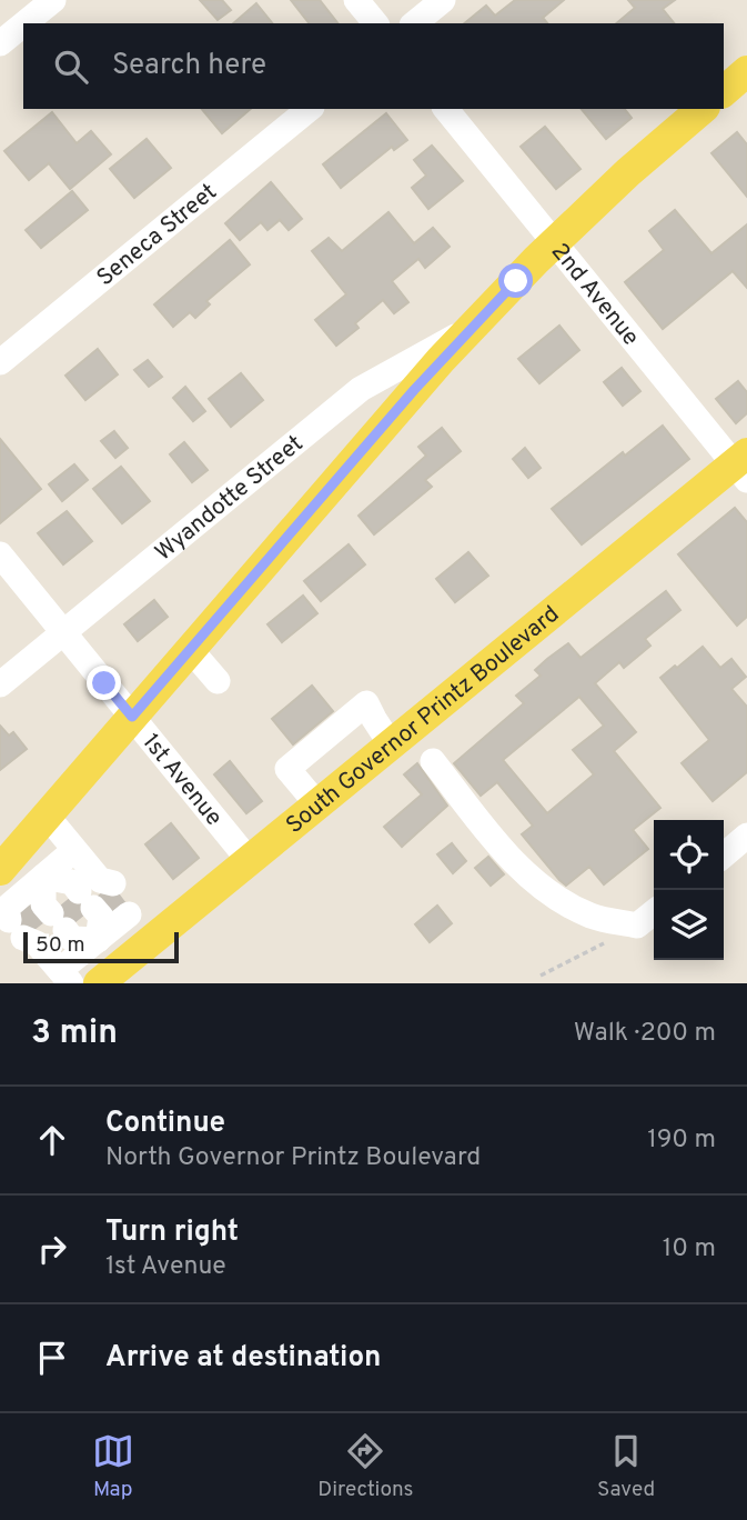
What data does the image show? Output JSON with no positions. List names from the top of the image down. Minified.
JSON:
{"streets":{"main road":["South Governor Printz Boulevard"],"street":["Seneca Street","2nd Avenue","Wyandotte Street","1st Avenue"]},"crossings":[["2nd Avenue","South Governor Printz Boulevard"],["Wyandotte Street","1st Avenue"],["South Governor Printz Boulevard","1st Avenue"]],"scale_bar":"50 m","page":{"search":"Search here","scale":"50 m","heading":["3 min","Walk · 200 m"],"list":[["Continue","North Governor Printz Boulevard","190 m"],["Turn right","1st Avenue","10 m"],"Arrive at destination"],"nav":["Map","Directions","Saved"]}}
